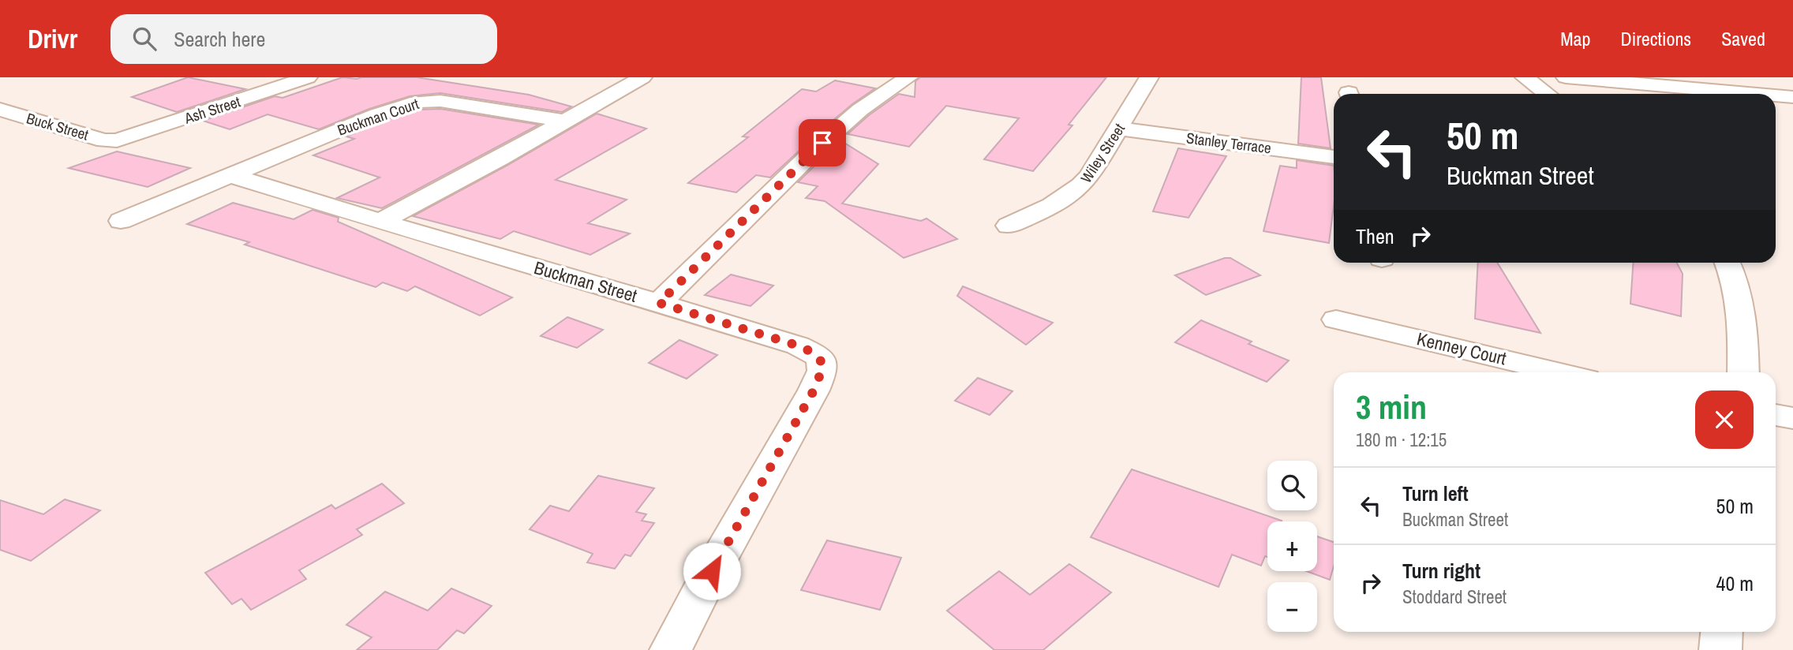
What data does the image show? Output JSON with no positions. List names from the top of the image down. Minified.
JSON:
{"streets":{"street":["Ash Street","Buckman Court","Buck Street","Stanley Terrace","Wiley Street","Buckman Street","Kenney Court"]},"crossings":[["Ash Street","Buck Street"],["Stanley Terrace","Wiley Street"]],"page":{"header":"Drivr","search":"Search here","nav":["Map","Directions","Saved"],"turn":["50 m","Buckman Street"],"then":"Then","heading":["3 min","180 m · 12:15"],"map_buttons":["+","−"],"list":[{"name":"Turn left","note":"Buckman Street","value":"50 m"},{"name":"Turn right","note":"Stoddard Street","value":"40 m"}]}}
